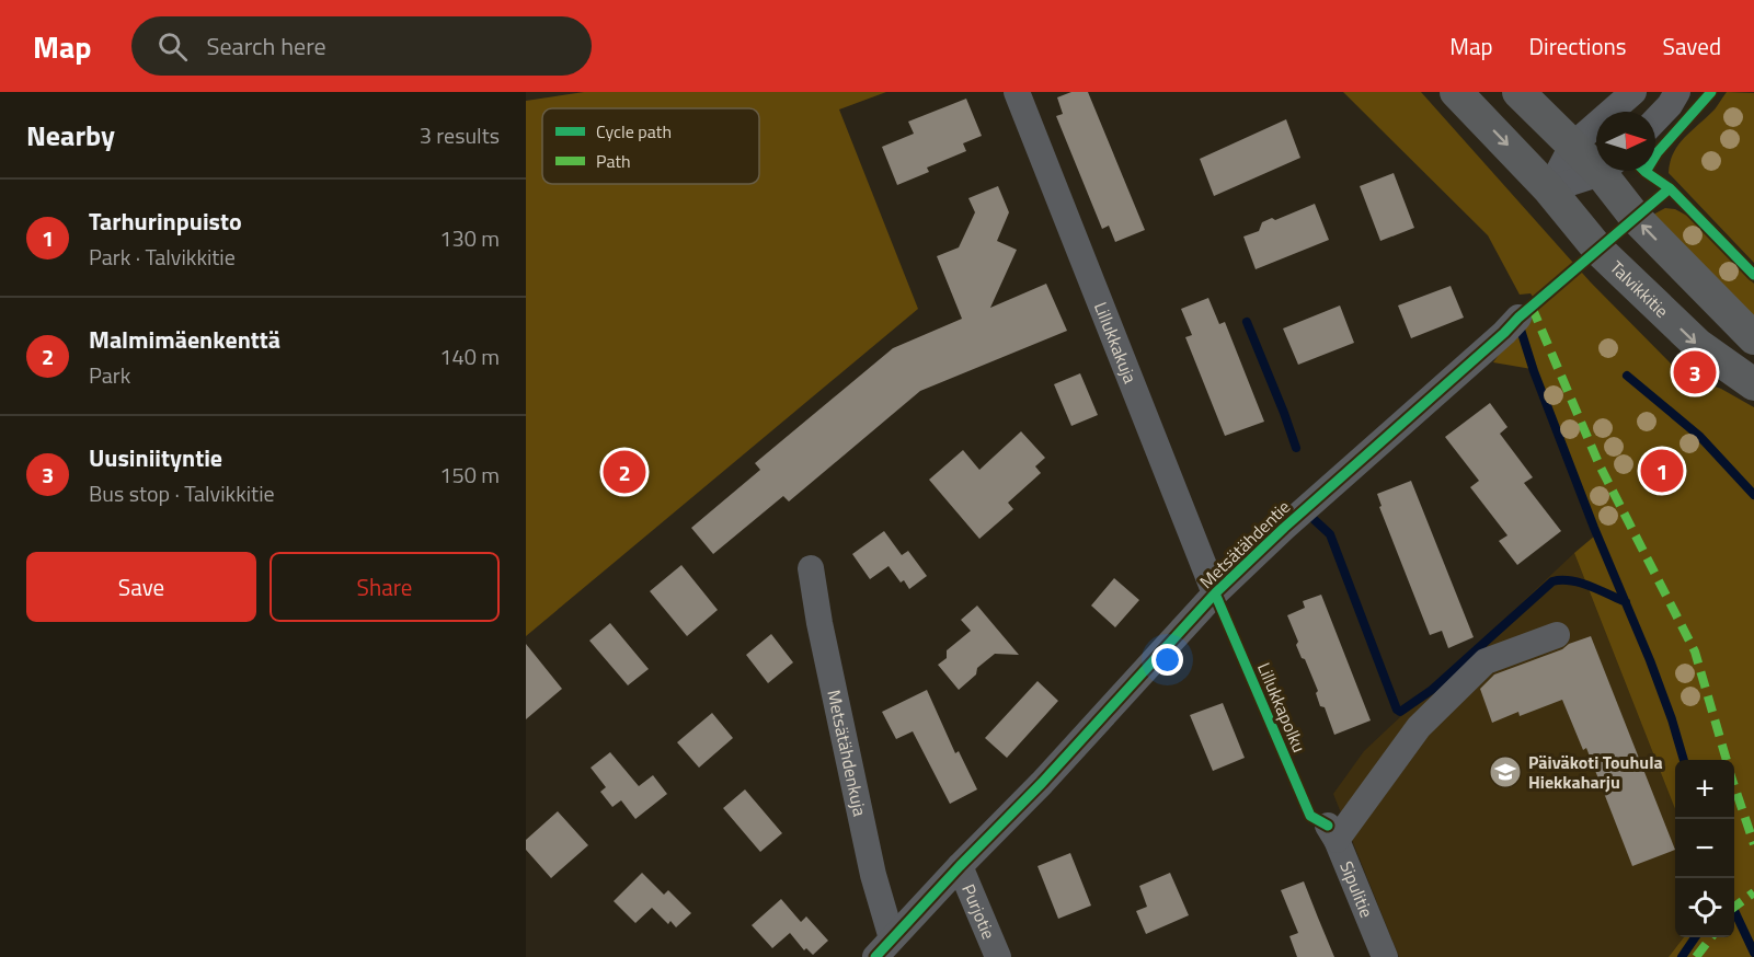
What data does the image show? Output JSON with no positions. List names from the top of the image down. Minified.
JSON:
{"streets":{"main road":["Talvikkitie"],"street":["Lillukkakuja","Metsätähdentie","Metsätähdenkuja","Sipulitie","Purjotie"],"cycle path":["Lillukkapolku"]},"crossings":[["Lillukkakuja","Metsätähdentie"],["Metsätähdentie","Metsätähdenkuja"],["Metsätähdentie","Purjotie"]],"places":{"school or university":["Päiväkoti Touhula Hiekkaharju"]},"legend":["Cycle path","Path"],"north":"right","page":{"header":"Map","search":"Search here","nav":["Map","Directions","Saved"],"heading":["Nearby","3 results"],"list":[{"mark":"1","name":"Tarhurinpuisto","note":"Park · Talvikkitie","value":"130 m"},{"mark":"2","name":"Malmimäenkenttä","note":"Park","value":"140 m"},{"mark":"3","name":"Uusiniityntie","note":"Bus stop · Talvikkitie","value":"150 m"}],"pins":["3","1","2"],"buttons":["Save","Share"],"map_buttons":["+","−"]}}
